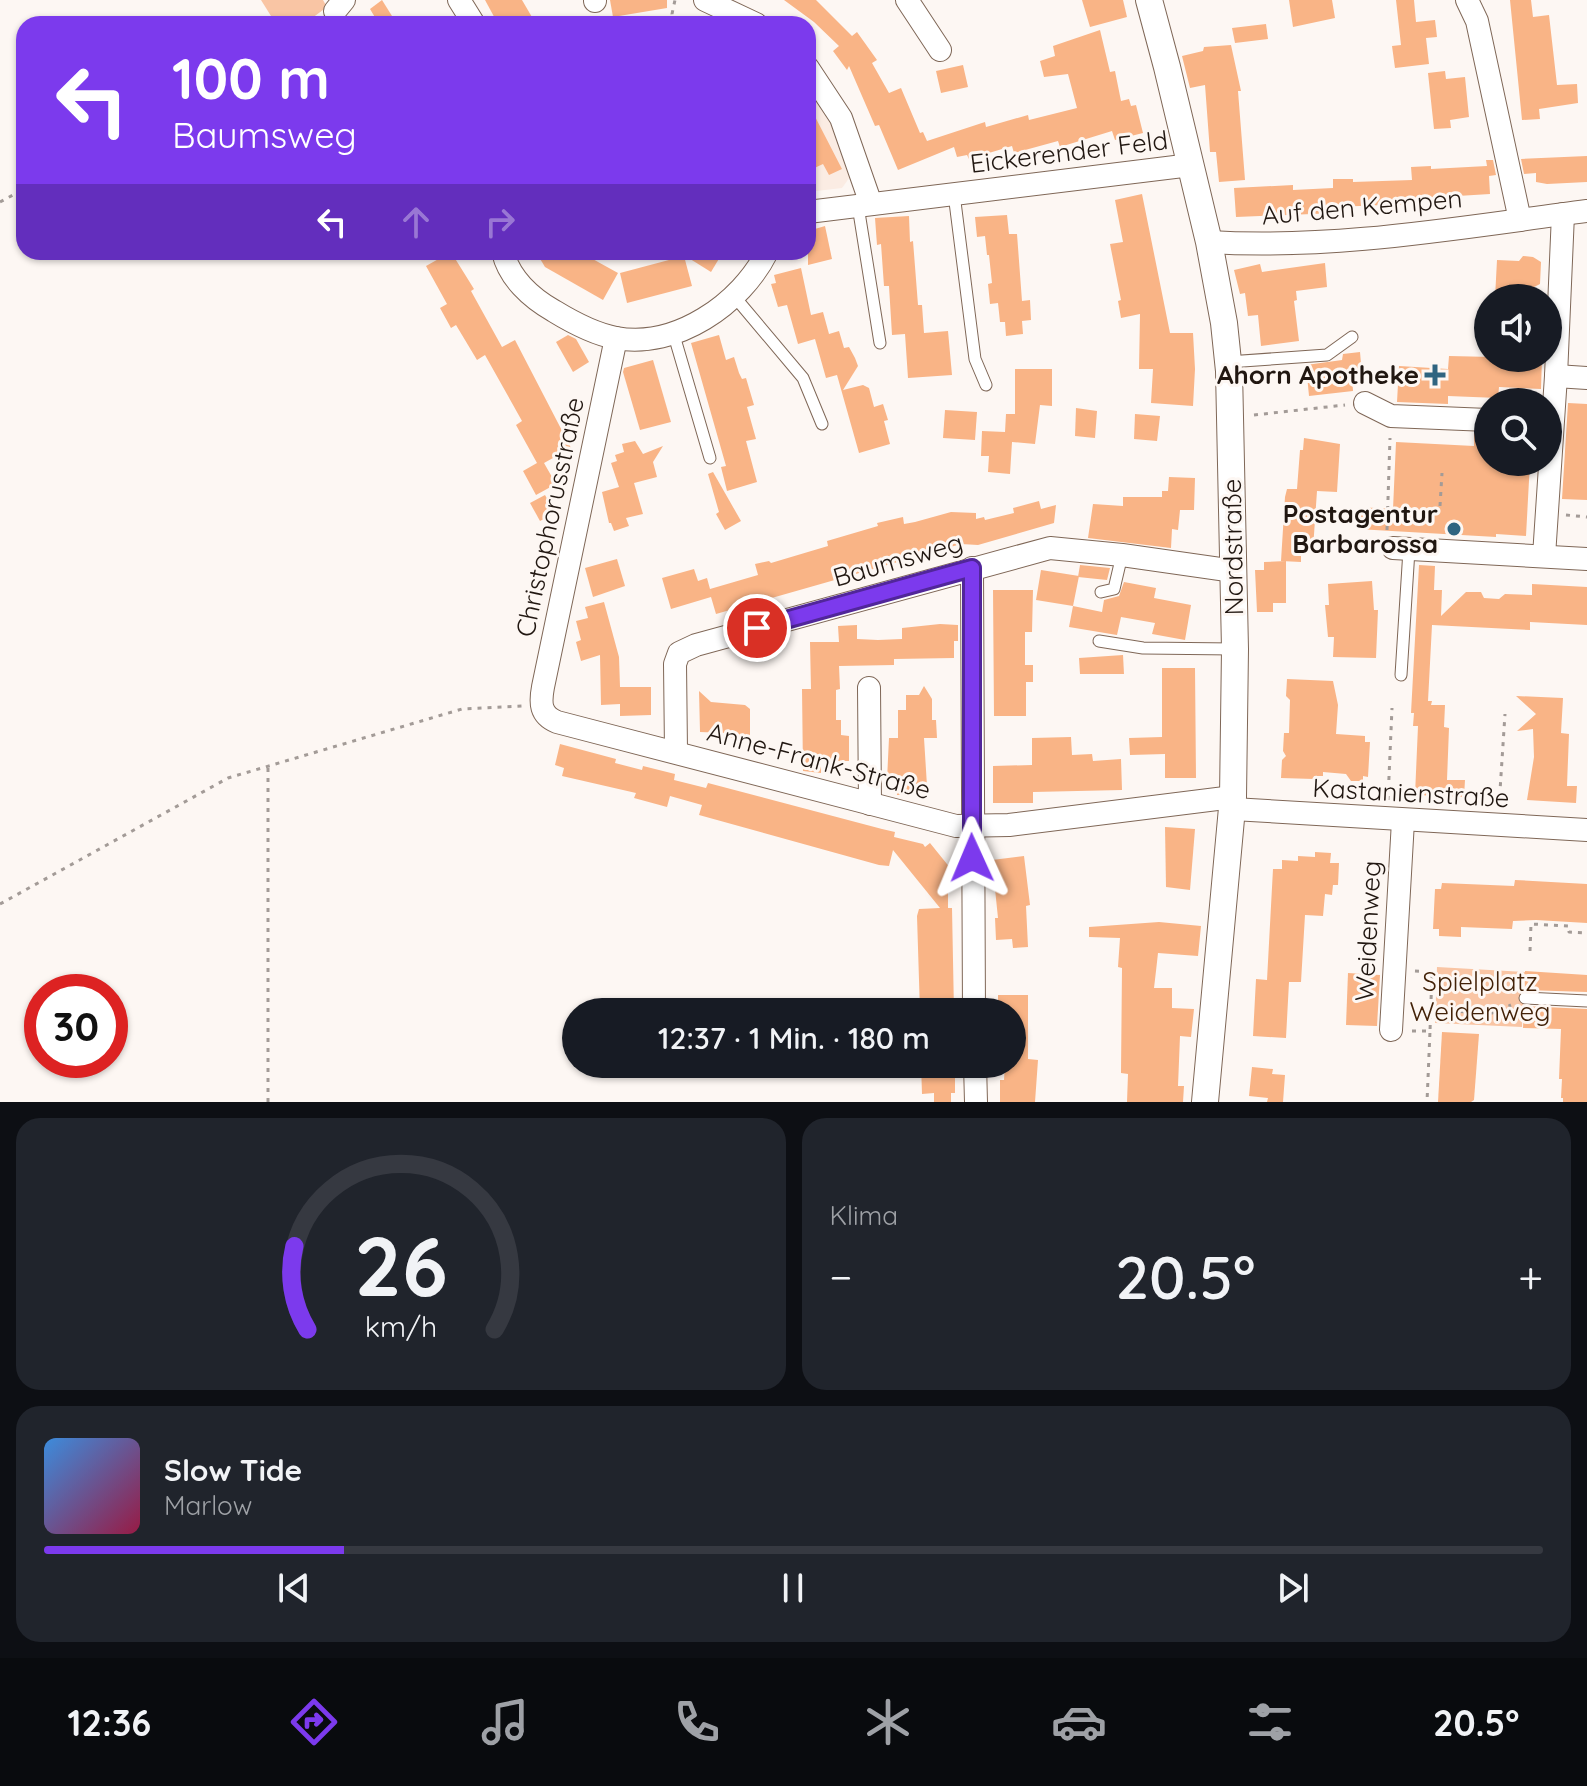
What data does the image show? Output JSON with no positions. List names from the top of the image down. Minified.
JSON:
{"streets":{"street":["Eickerender Feld","Auf den Kempen","Christophorusstraße","Nordstraße","Baumsweg","Anne-Frank-Straße","Kastanienstraße","Weidenweg"]},"crossings":[["Eickerender Feld","Nordstraße"],["Auf den Kempen","Nordstraße"],["Christophorusstraße","Anne-Frank-Straße"],["Nordstraße","Baumsweg"],["Nordstraße","Anne-Frank-Straße"],["Nordstraße","Kastanienstraße"],["Baumsweg","Anne-Frank-Straße"],["Anne-Frank-Straße","Kastanienstraße"],["Kastanienstraße","Weidenweg"]],"parks":["Spielplatz Weidenweg"],"places":{"health":["Ahorn Apotheke"],"other":["Postagentur Barbarossa"]},"page":{"turn":["100 m","Baumsweg"],"limit":"30","trip":"12:37 · 1 Min. · 180 m","tile":"Klima","heat":["−","20.5°","+"],"song":["Slow Tide","Marlow"],"tabs":["12:36","20.5°"],"gauge":["26","km/h"]}}
